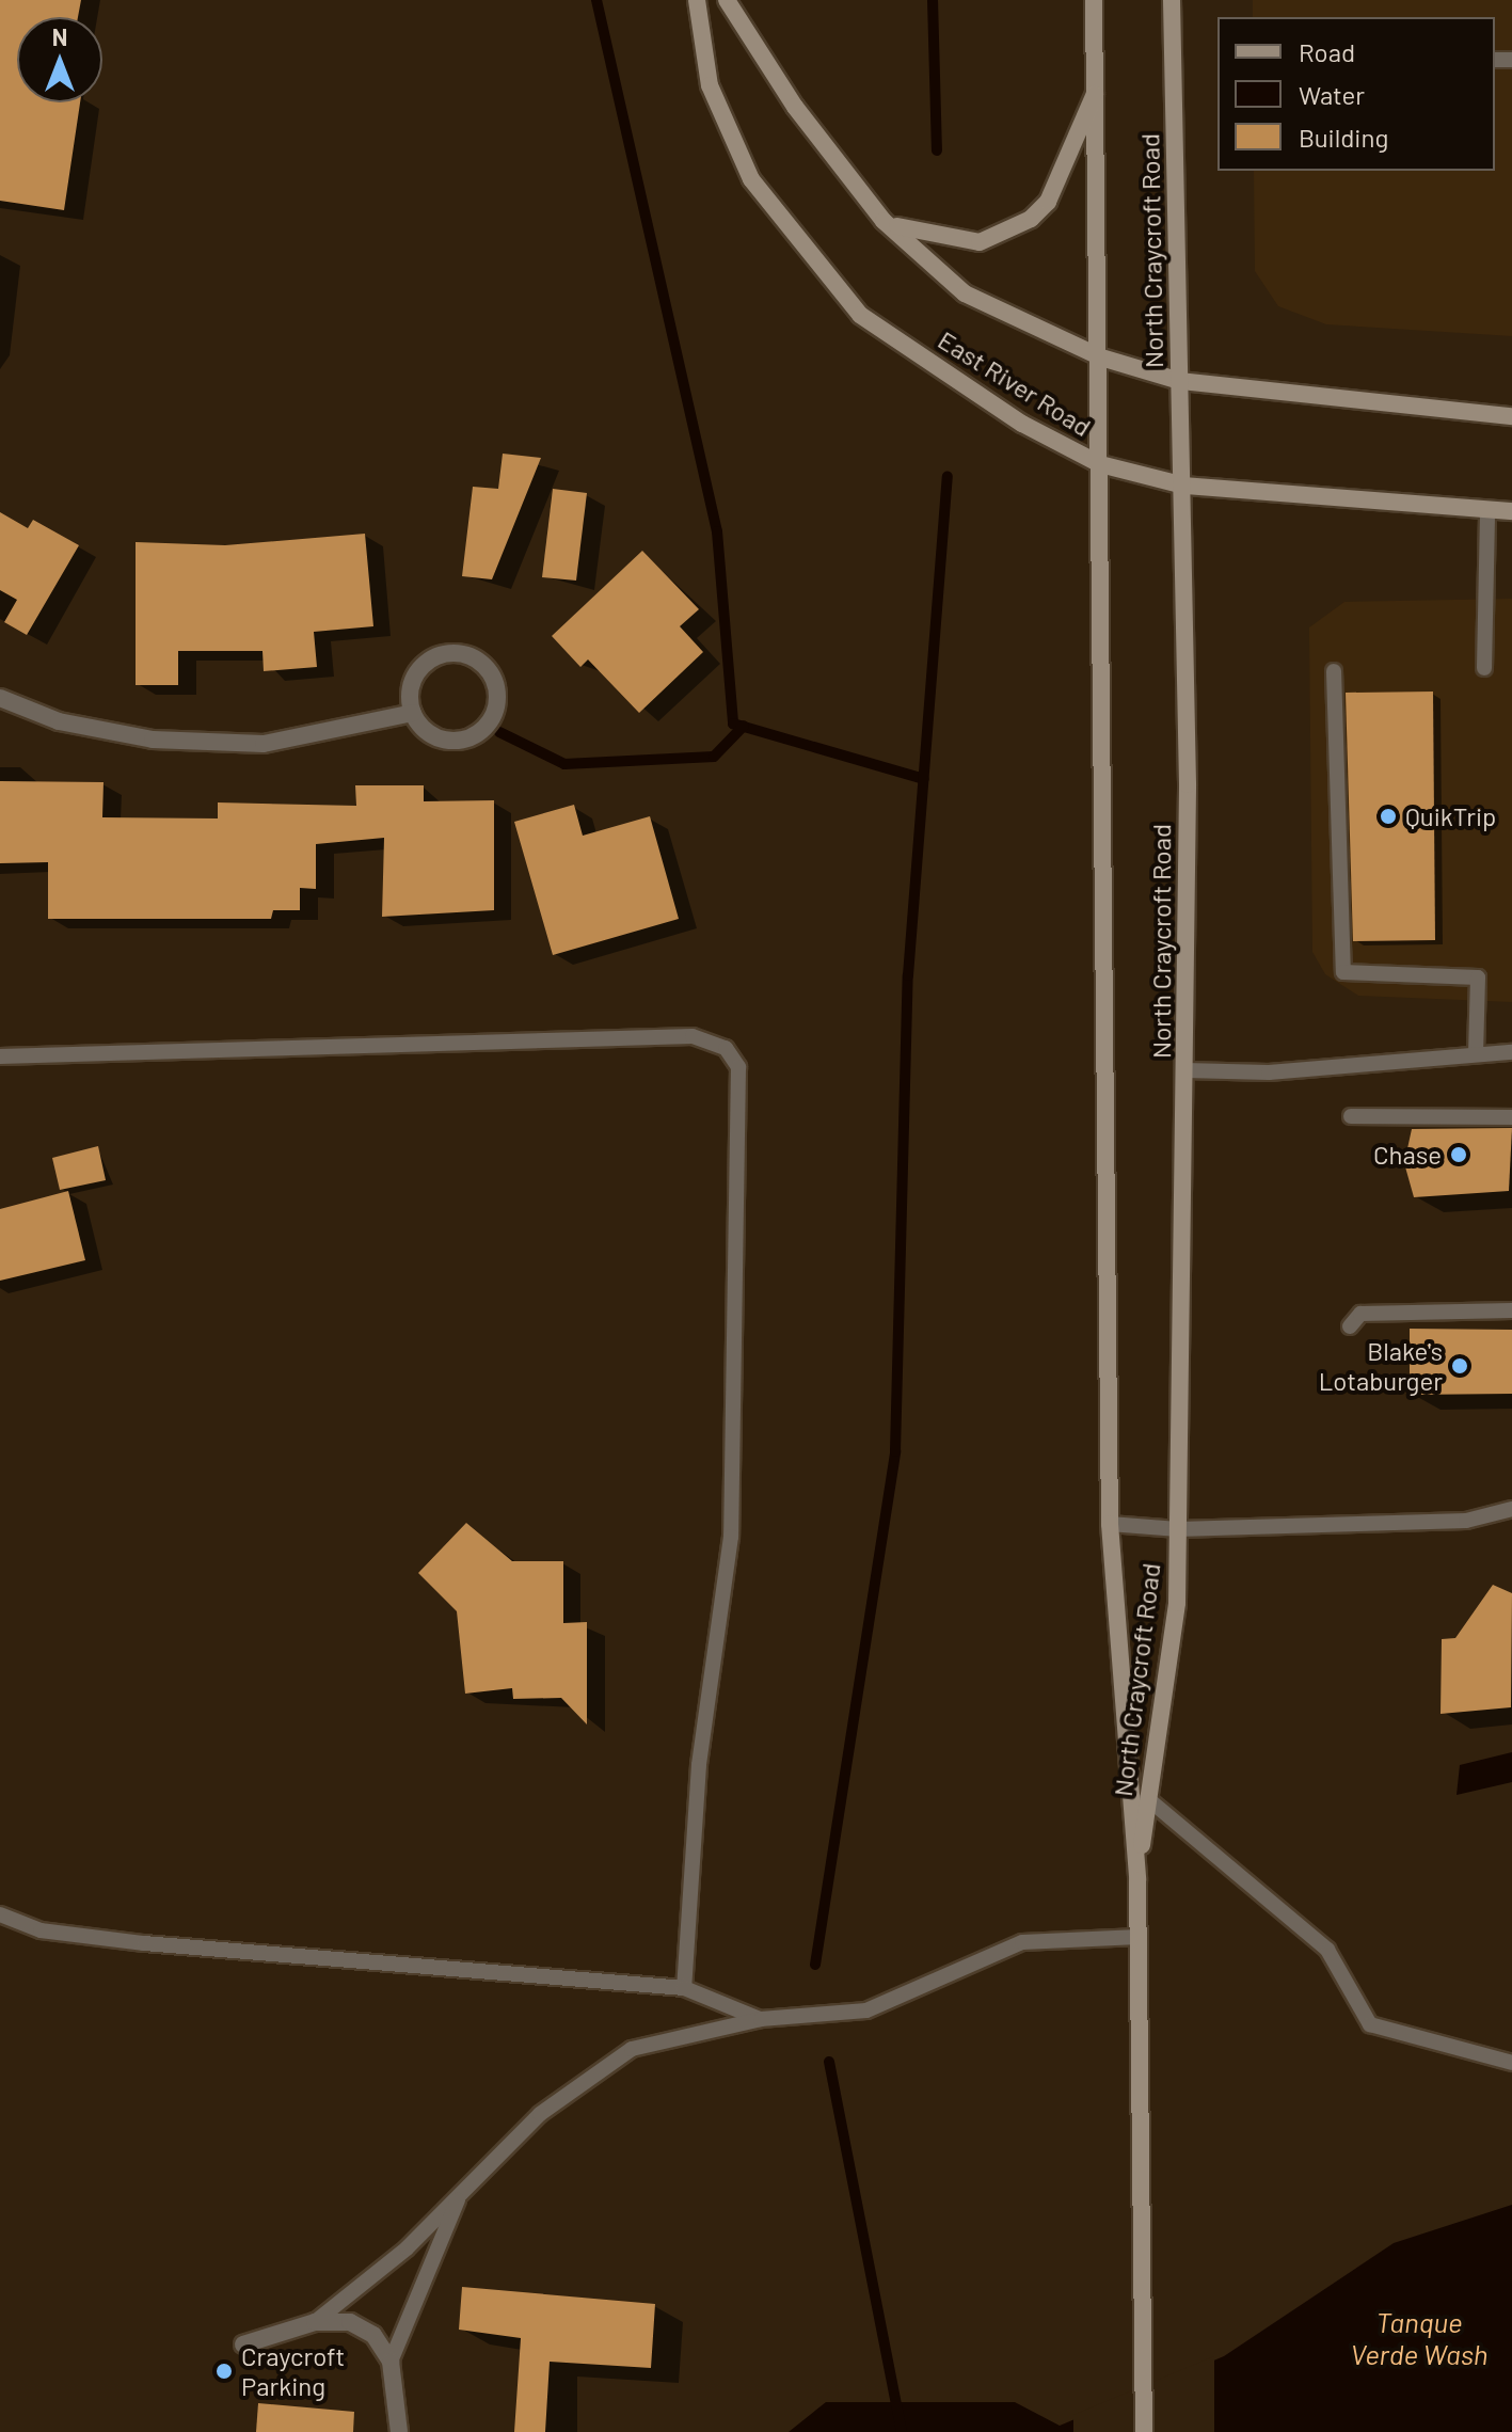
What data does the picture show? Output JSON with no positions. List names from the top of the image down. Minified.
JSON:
{"streets":{"main road":["North Craycroft Road","East River Road"]},"crossings":[["North Craycroft Road","East River Road"]],"water":["Tanque Verde Wash"],"places":["QuikTrip","Chase","Blake's Lotaburger","Craycroft Parking"],"legend":["Road","Water","Building"],"north":"top"}
